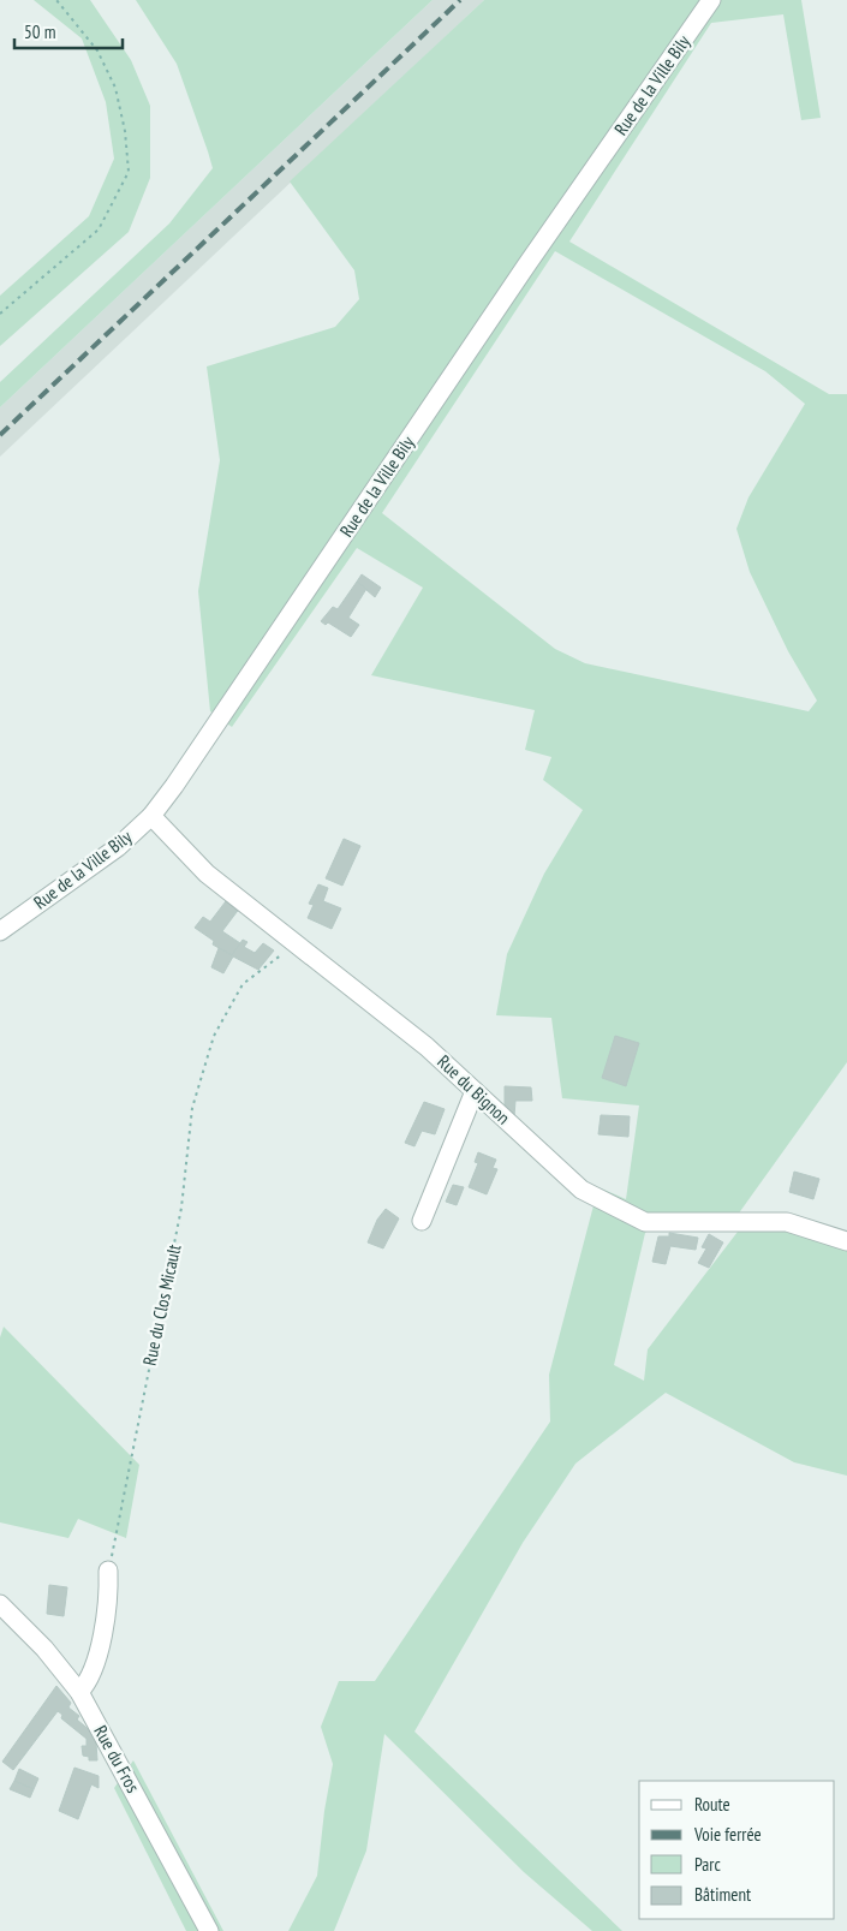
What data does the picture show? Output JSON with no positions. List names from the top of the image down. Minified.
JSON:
{"streets":{"street":["Rue de la Ville Bily","Rue du Bignon","Rue du Fros"],"path":["Rue du Clos Micault"]},"crossings":[["Rue de la Ville Bily","Rue du Bignon"],["Rue du Bignon","Rue du Clos Micault"]],"legend":["Route","Voie ferrée","Parc","Bâtiment"],"scale_bar":"50 m"}
